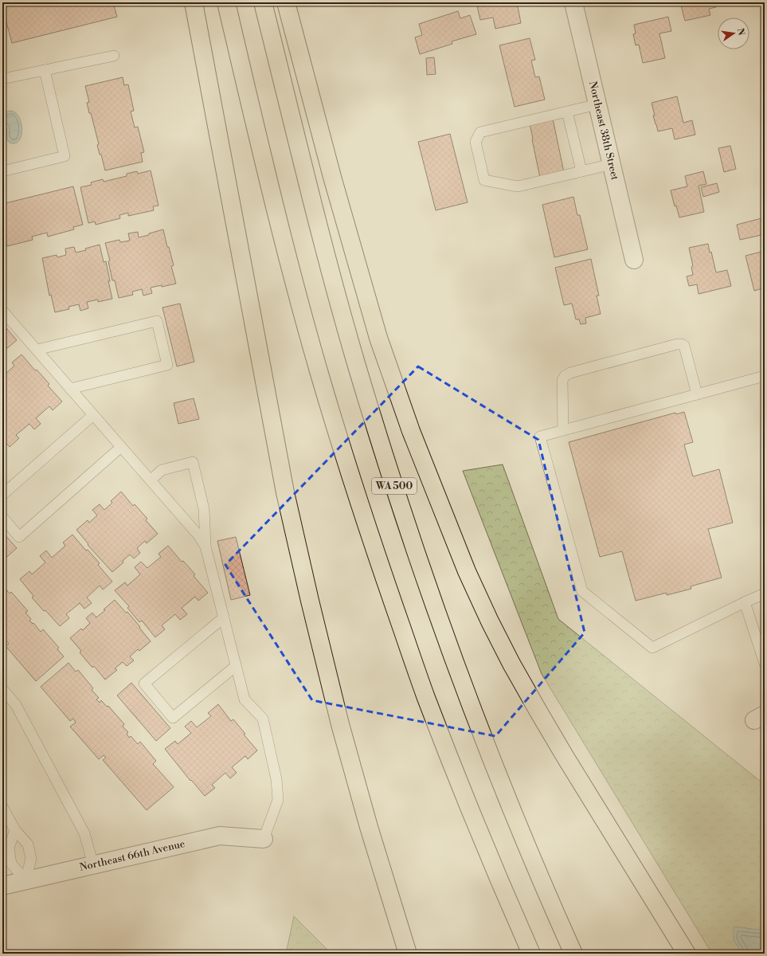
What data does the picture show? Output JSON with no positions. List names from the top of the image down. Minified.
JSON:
{"streets":{"highway":["WA 500"],"street":["Northeast 38th Street","Northeast 66th Avenue"]},"north":"right"}
